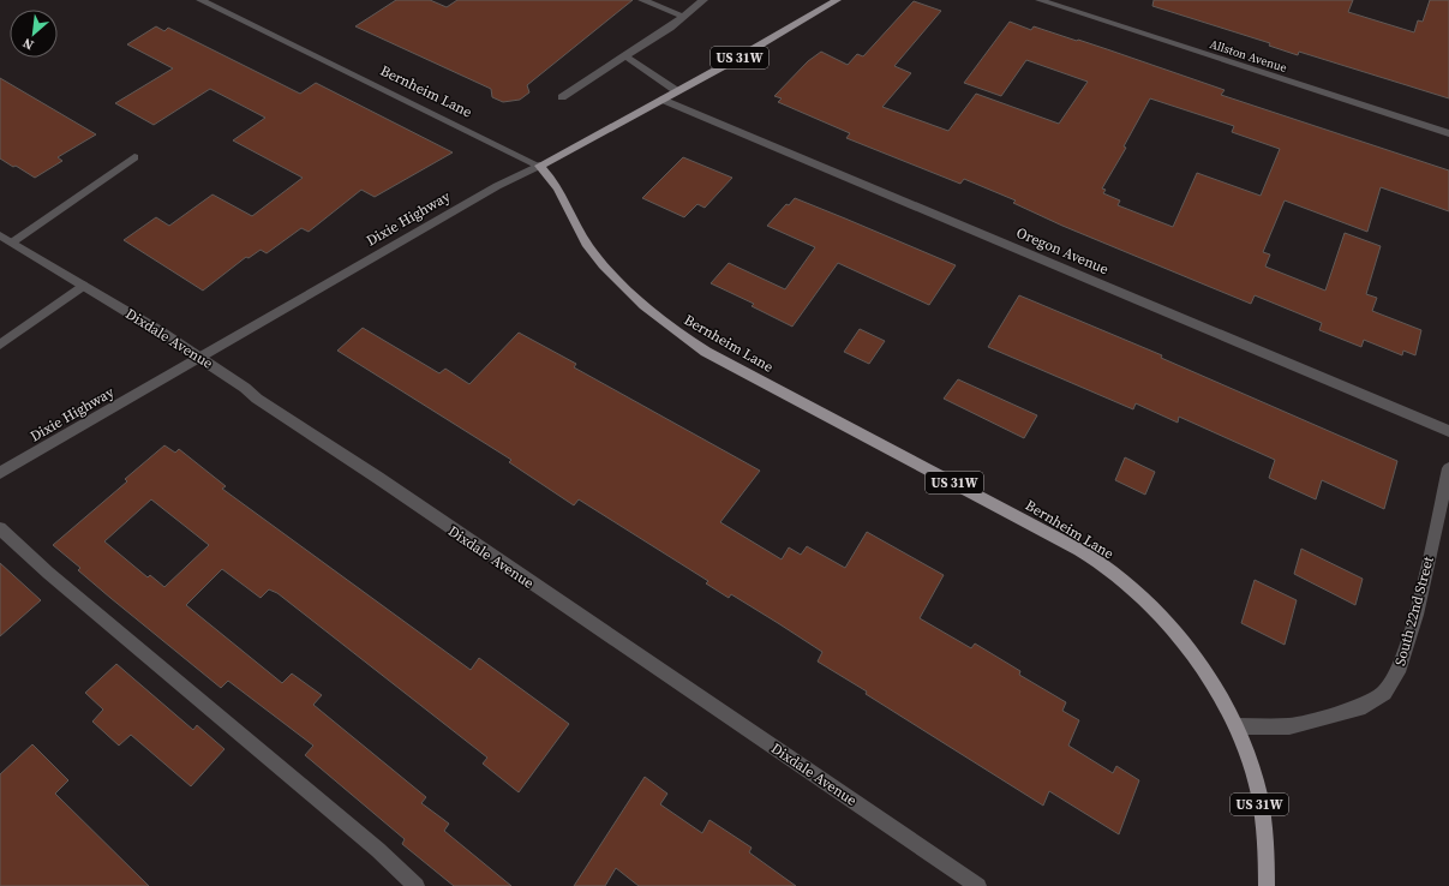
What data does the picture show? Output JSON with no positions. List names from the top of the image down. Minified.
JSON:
{"streets":{"main road":["US 31W","Bernheim Lane","Dixie Highway"],"street":["Allston Avenue","Oregon Avenue","Dixdale Avenue","South 22nd Street"]},"crossings":[["US 31W","Bernheim Lane"],["US 31W","South 22nd Street"],["Bernheim Lane","Dixie Highway"],["Bernheim Lane","South 22nd Street"],["Dixie Highway","Oregon Avenue"],["Dixie Highway","Dixdale Avenue"]],"north":"bottom left"}
